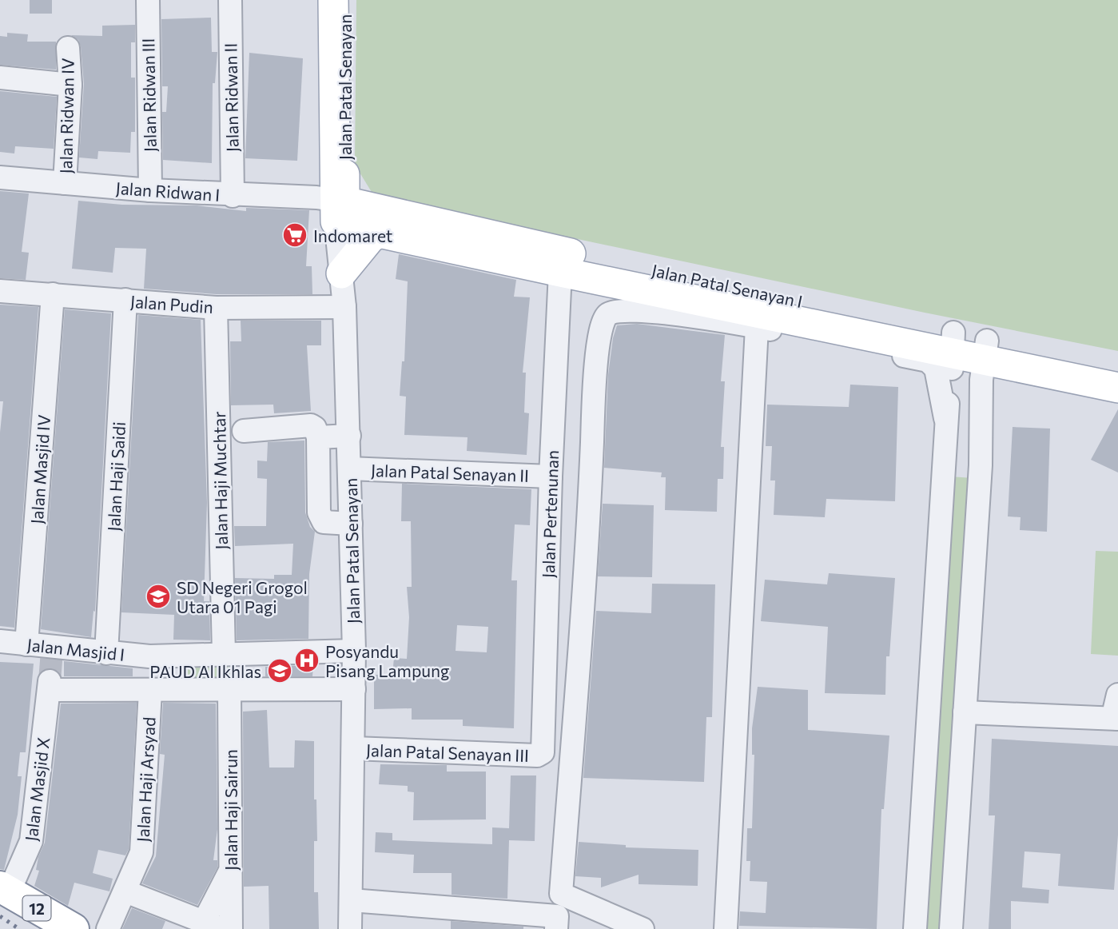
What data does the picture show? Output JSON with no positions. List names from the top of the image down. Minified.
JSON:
{"streets":{"highway":["12"],"main road":["Jalan Patal Senayan","Jalan Patal Senayan I"],"street":["Jalan Ridwan III","Jalan Ridwan II","Jalan Ridwan IV","Jalan Ridwan I","Jalan Pudin","Jalan Masjid IV","Jalan Patal Senayan II","Jalan Haji Saidi","Jalan Haji Muchtar","Jalan Pertenunan","Jalan Masjid I","Jalan Patal Senayan III","Jalan Haji Arsyad","Jalan Masjid X","Jalan Haji Sairun"]},"crossings":[["Jalan Patal Senayan","Jalan Ridwan I"],["Jalan Patal Senayan","Jalan Patal Senayan I"],["Jalan Patal Senayan","Jalan Pudin"],["Jalan Patal Senayan","Jalan Patal Senayan II"],["Jalan Patal Senayan","Jalan Masjid I"],["Jalan Patal Senayan","Jalan Patal Senayan III"],["Jalan Ridwan III","Jalan Ridwan I"],["Jalan Ridwan II","Jalan Ridwan I"],["Jalan Ridwan IV","Jalan Ridwan I"],["Jalan Ridwan I","Jalan Patal Senayan I"],["Jalan Patal Senayan I","Jalan Pertenunan"],["Jalan Pudin","Jalan Masjid IV"],["Jalan Pudin","Jalan Haji Saidi"],["Jalan Pudin","Jalan Haji Muchtar"],["Jalan Masjid IV","Jalan Masjid I"],["Jalan Patal Senayan II","Jalan Pertenunan"],["Jalan Haji Saidi","Jalan Masjid I"],["Jalan Haji Muchtar","Jalan Masjid I"],["Jalan Pertenunan","Jalan Patal Senayan III"],["Jalan Haji Arsyad","Jalan Masjid X"],["Jalan Masjid X","12"]],"places":{"supermarket":["Indomaret"],"school or university":["SD Negeri Grogol Utara 01 Pagi","PAUD Al Ikhlas"],"hospital":["Posyandu Pisang Lampung"]}}
